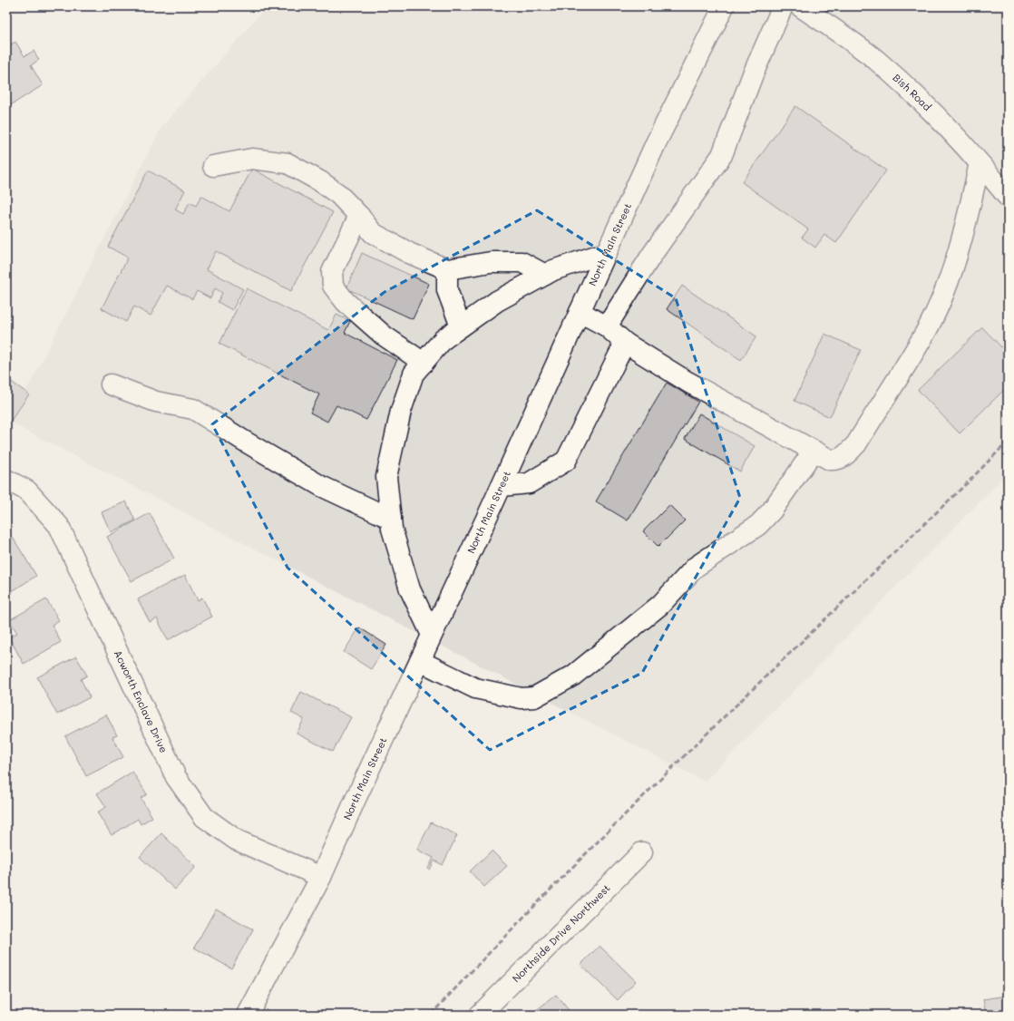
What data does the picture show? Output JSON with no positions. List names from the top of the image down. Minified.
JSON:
{"streets":{"main road":["Bish Road","North Main Street","Acworth Enclave Drive","Northside Drive Northwest"]},"crossings":[["North Main Street","Acworth Enclave Drive"]]}
